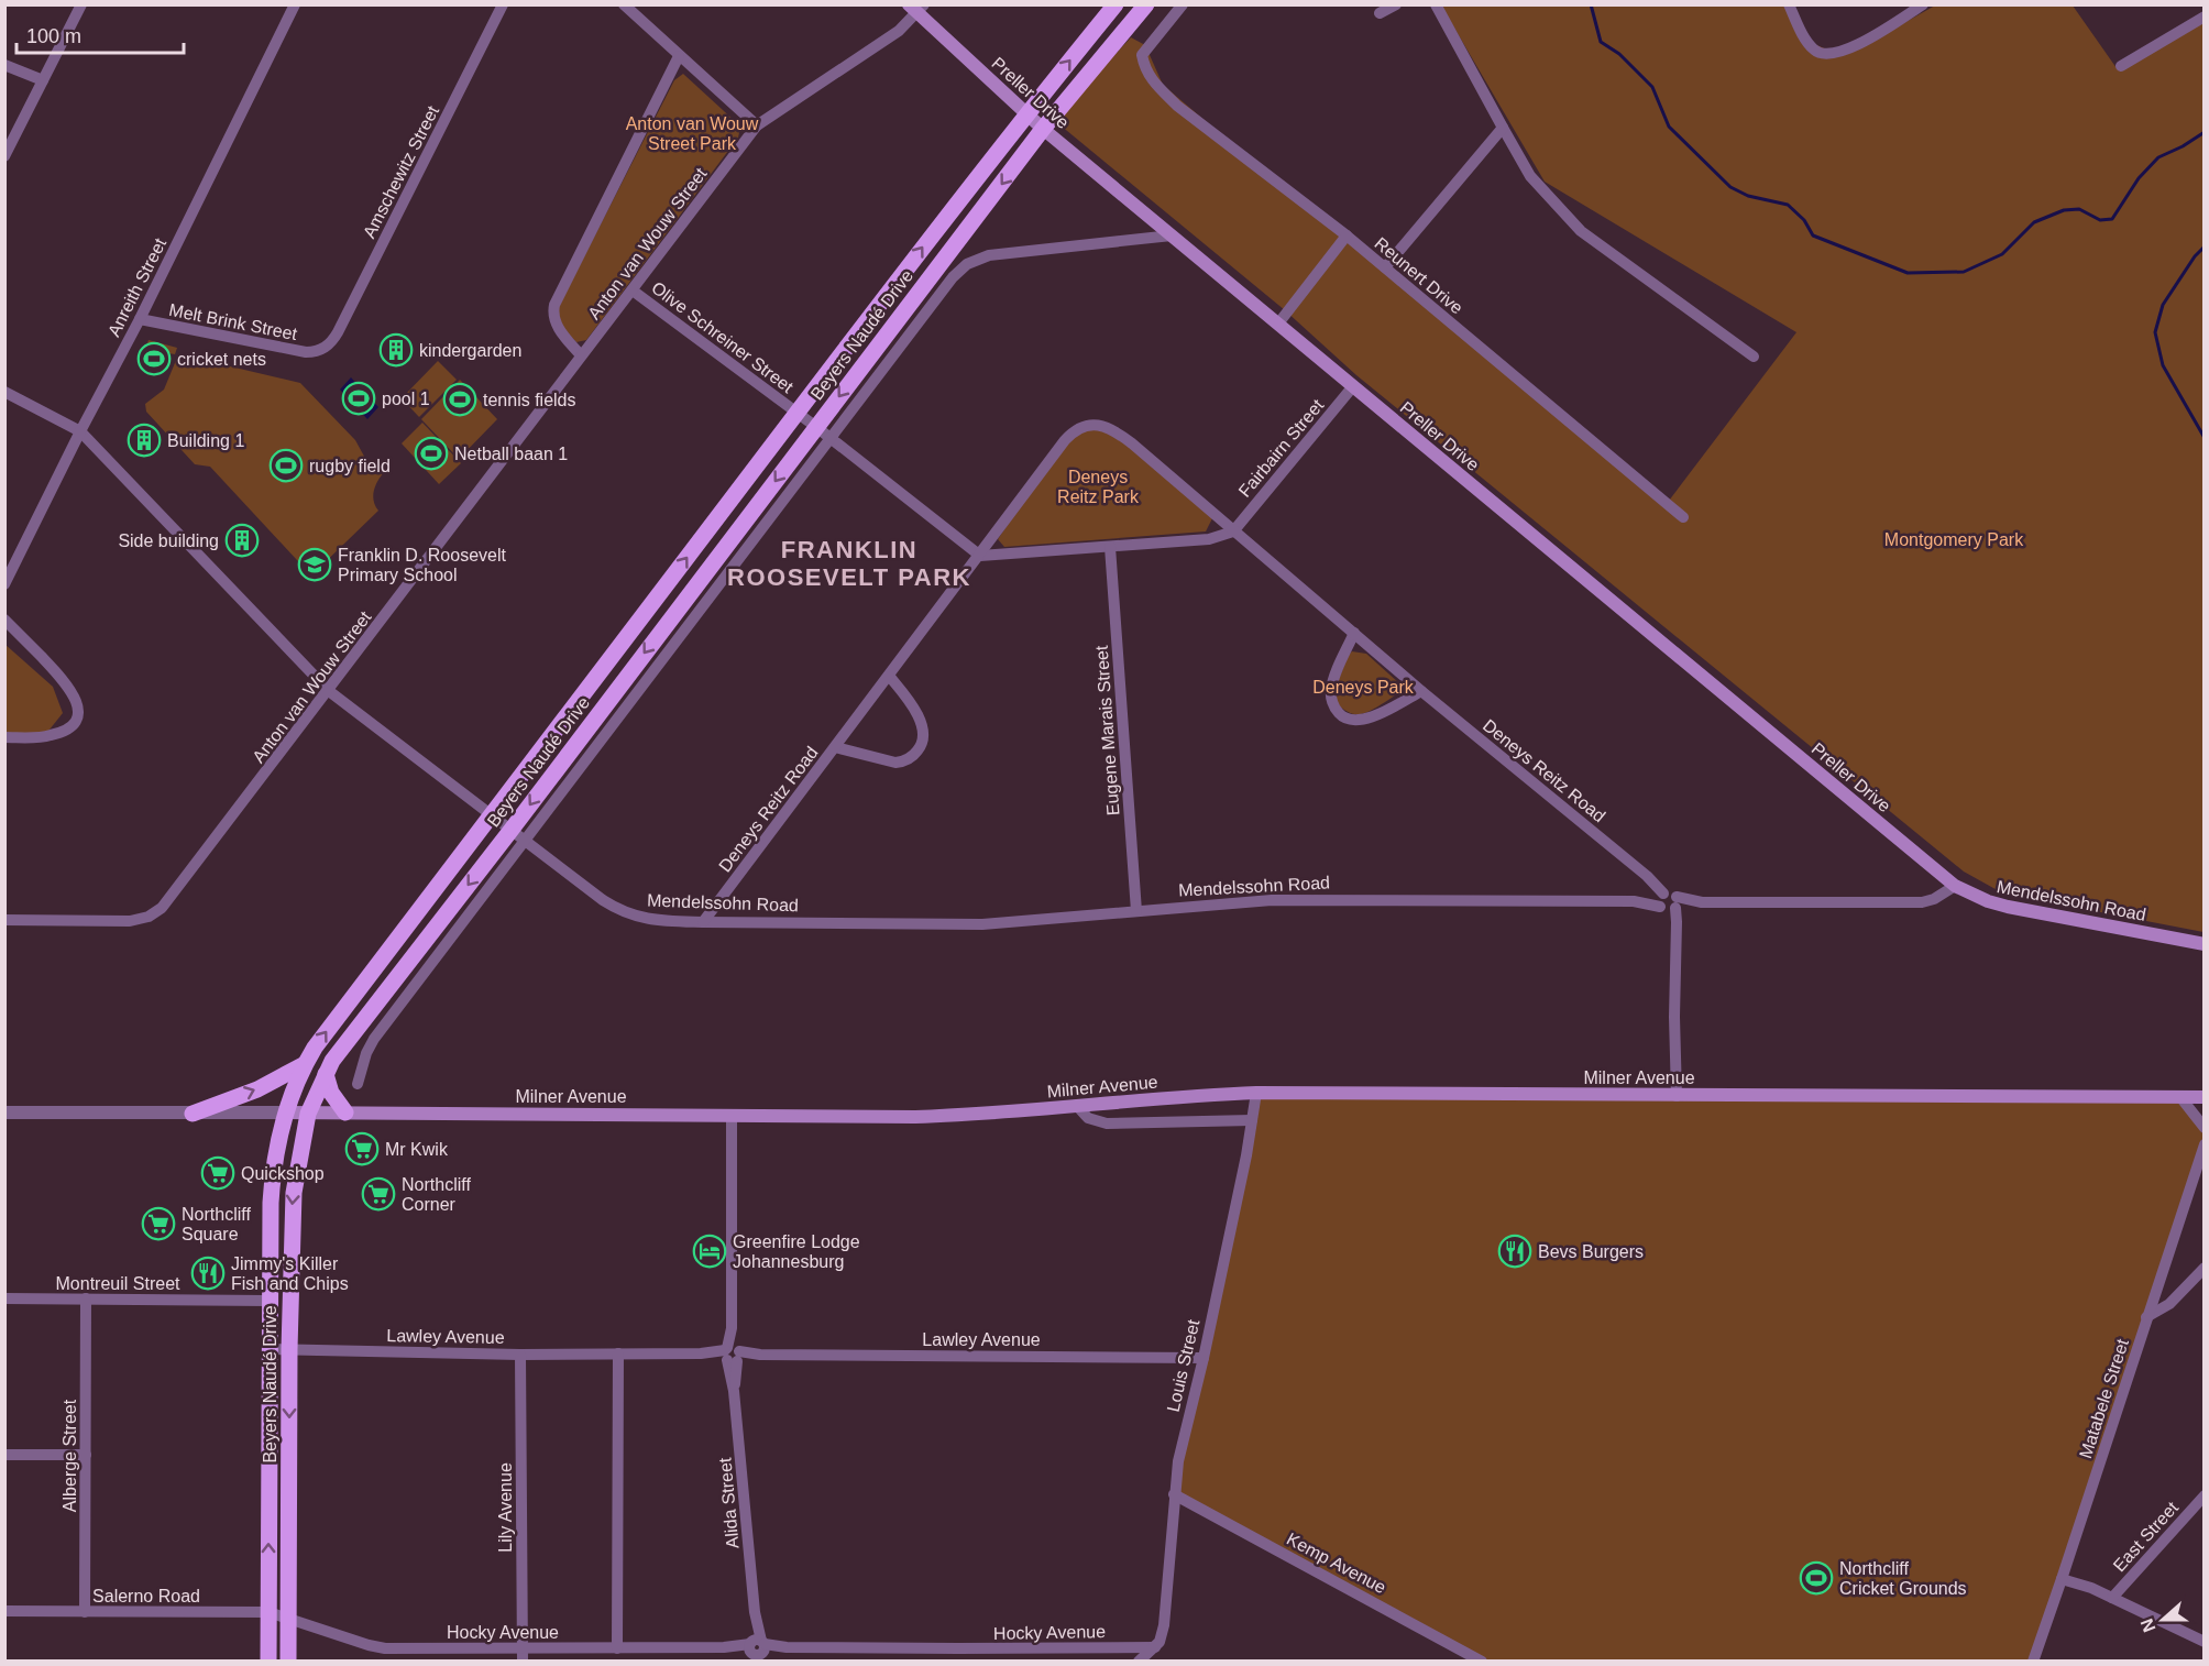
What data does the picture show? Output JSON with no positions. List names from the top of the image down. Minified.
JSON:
{"streets":{"main road":["Preller Drive","Beyers Naudé Drive","Mendelssohn Road","Milner Avenue"],"street":["Amschewitz Street","Anton van Wouw Street","Reunert Drive","Anreith Street","Melt Brink Street","Olive Schreiner Street","Fairbairn Street","Eugene Marais Street","Deneys Reitz Road","Montreuil Street","Lawley Avenue","Louis Street","Matabele Street","Alberge Street","Alida Street","Lily Avenue","East Street","Kemp Avenue","Salerno Road","Hocky Avenue"]},"crossings":[["Preller Drive","Anton van Wouw Street"],["Preller Drive","Beyers Naudé Drive"],["Preller Drive","Fairbairn Street"],["Preller Drive","Mendelssohn Road"],["Amschewitz Street","Melt Brink Street"],["Anton van Wouw Street","Olive Schreiner Street"],["Anton van Wouw Street","Mendelssohn Road"],["Anreith Street","Melt Brink Street"],["Anreith Street","Mendelssohn Road"],["Beyers Naudé Drive","Olive Schreiner Street"],["Beyers Naudé Drive","Mendelssohn Road"],["Beyers Naudé Drive","Milner Avenue"],["Beyers Naudé Drive","Montreuil Street"],["Beyers Naudé Drive","Lawley Avenue"],["Beyers Naudé Drive","Salerno Road"],["Beyers Naudé Drive","Hocky Avenue"],["Olive Schreiner Street","Deneys Reitz Road"],["Fairbairn Street","Deneys Reitz Road"],["Eugene Marais Street","Mendelssohn Road"],["Deneys Reitz Road","Mendelssohn Road"],["Milner Avenue","Louis Street"],["Milner Avenue","Alida Street"],["Montreuil Street","Alberge Street"],["Lawley Avenue","Louis Street"],["Lawley Avenue","Alida Street"],["Lawley Avenue","Lily Avenue"],["Louis Street","Kemp Avenue"],["Louis Street","Hocky Avenue"],["Alberge Street","Salerno Road"],["Alida Street","Hocky Avenue"],["Lily Avenue","Hocky Avenue"],["Salerno Road","Hocky Avenue"]],"districts":["FRANKLIN ROOSEVELT PARK"],"parks":["Anton van Wouw Street Park","Deneys Reitz Park","Montgomery Park","Deneys Park"],"places":{"building":["kindergarden","Building 1","Side building"],"sports":["cricket nets","pool 1","tennis fields","Netball baan 1","rugby field","Northcliff Cricket Grounds"],"school or university":["Franklin D. Roosevelt Primary School"],"supermarket":["Mr Kwik","Quickshop","Northcliff Corner","Northcliff Square"],"hotel":["Greenfire Lodge Johannesburg"],"restaurant":["Bevs Burgers","Jimmy's Killer Fish and Chips"]},"scale_bar":"100 m","north":"left"}
